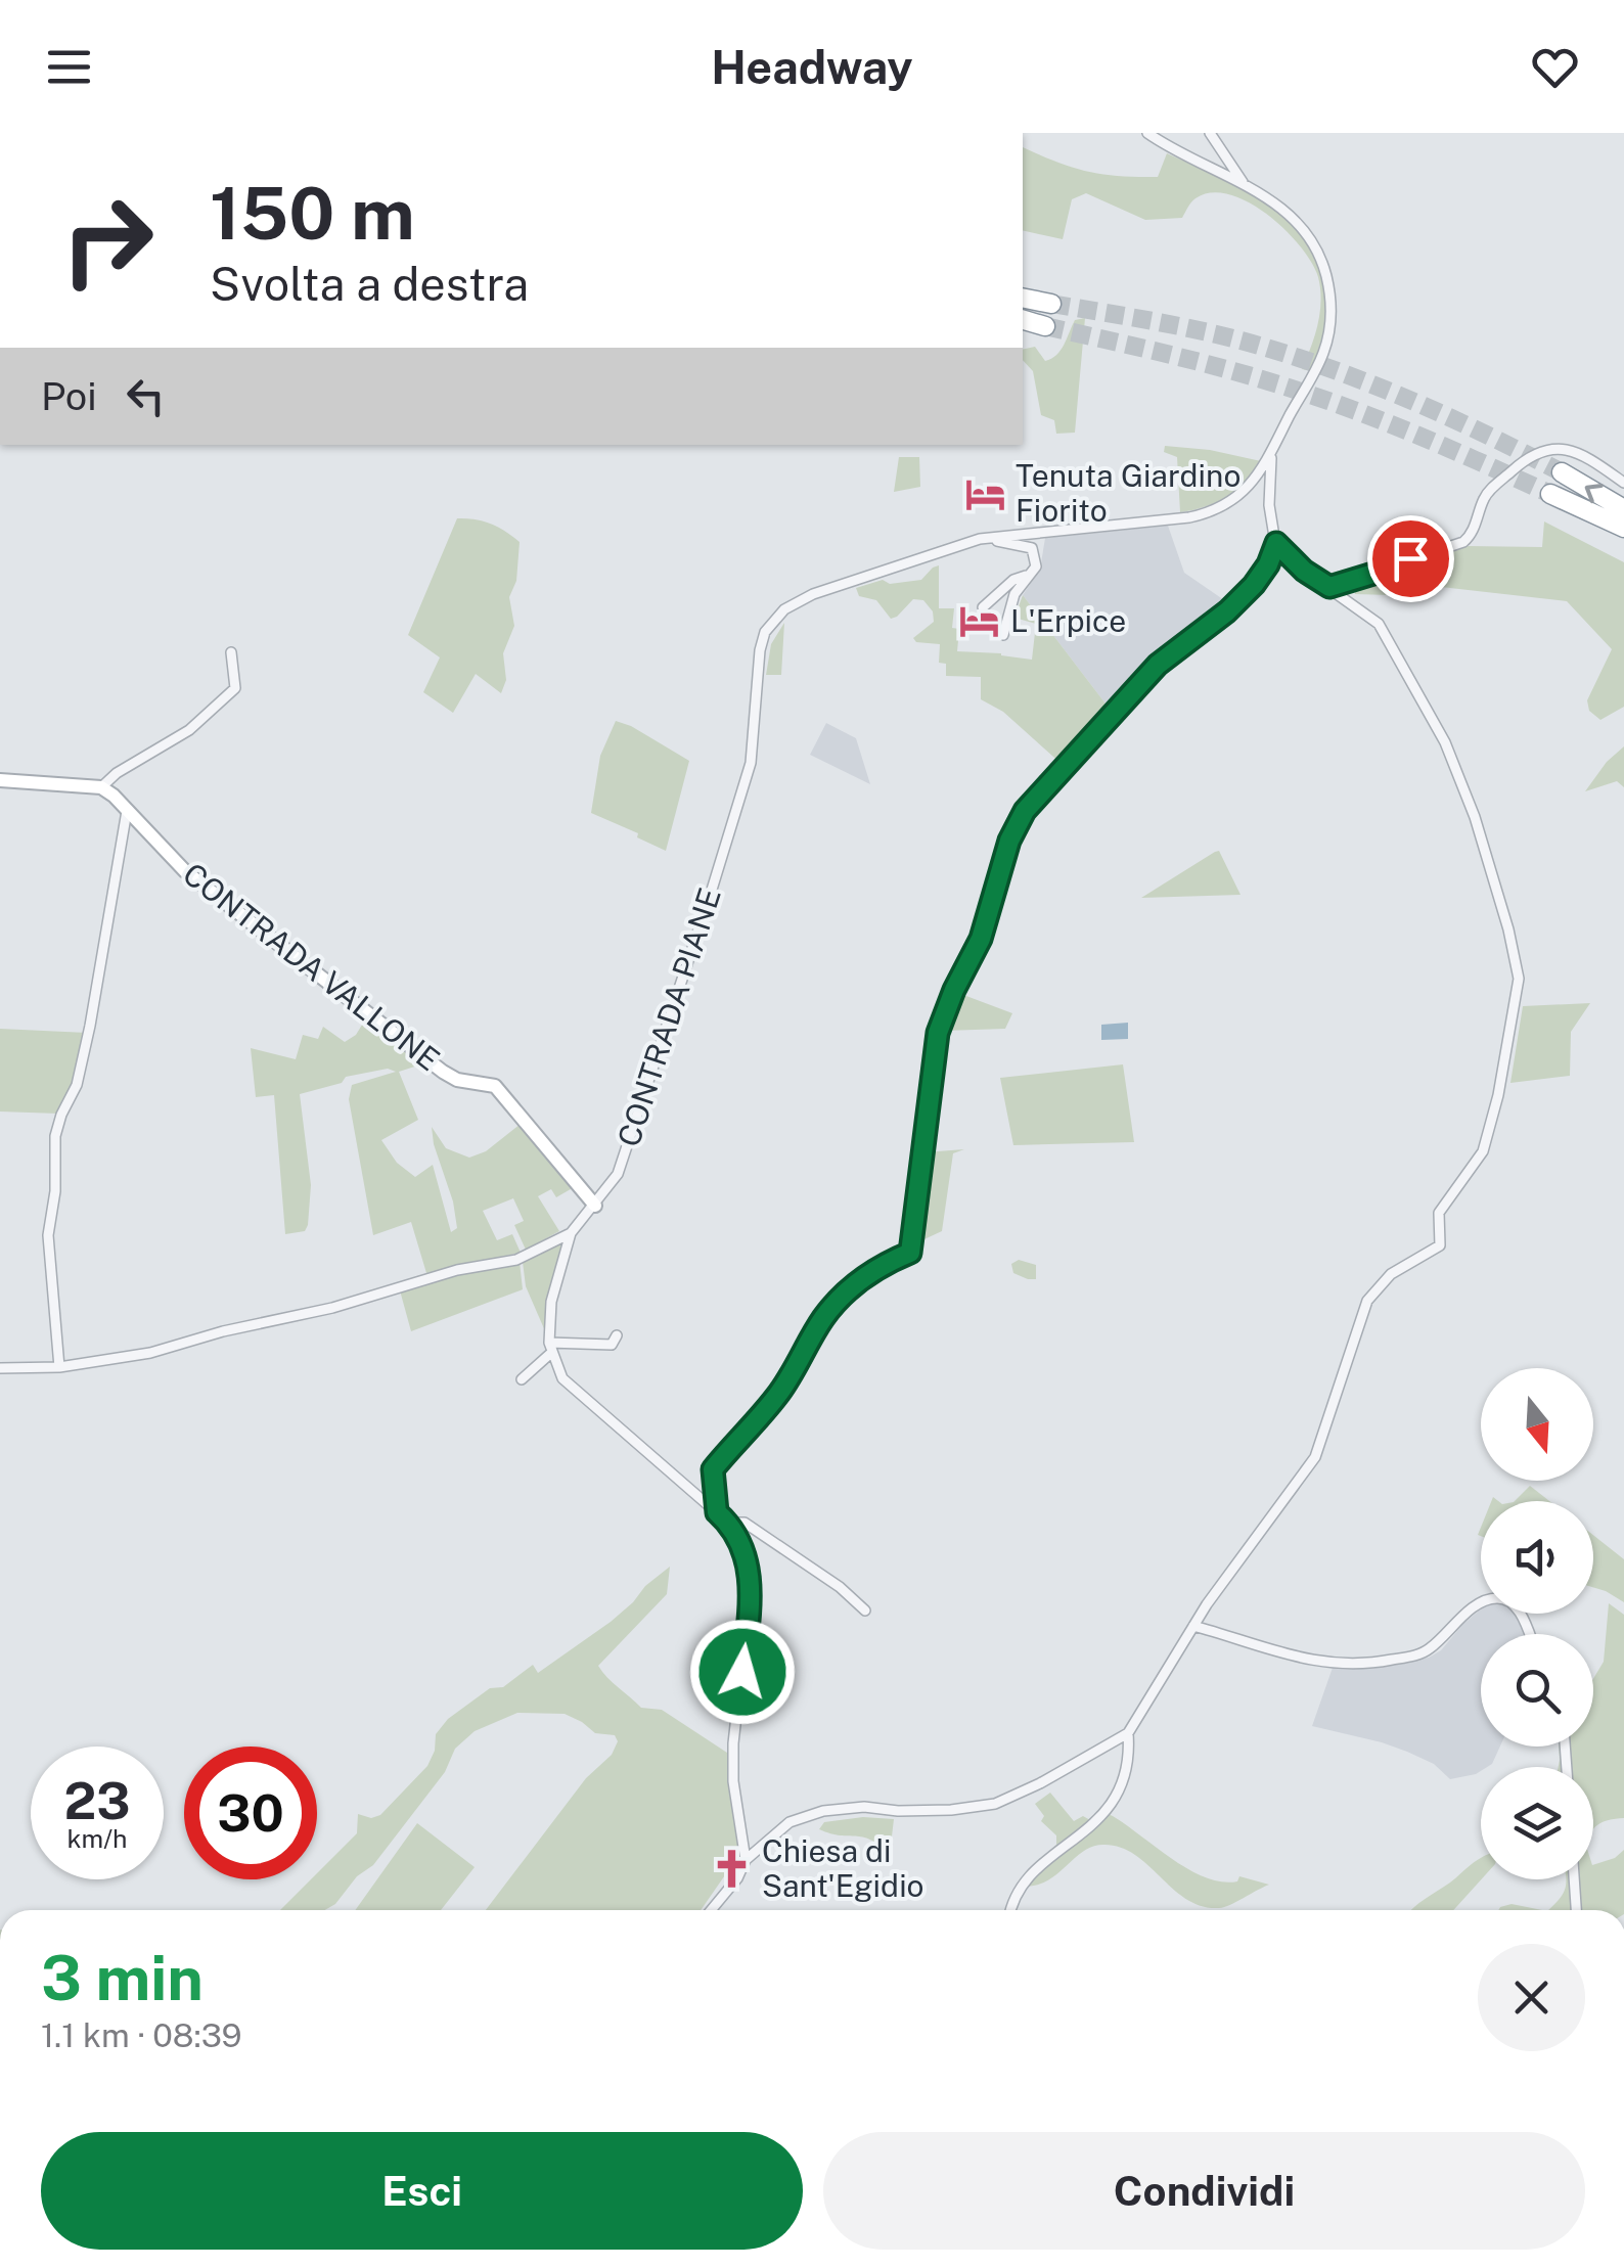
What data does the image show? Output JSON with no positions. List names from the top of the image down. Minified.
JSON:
{"streets":{"street":["CONTRADA VALLONE","CONTRADA PIANE"]},"crossings":[["CONTRADA VALLONE","CONTRADA PIANE"]],"places":{"hotel":["Tenuta Giardino Fiorito","L'Erpice"],"church":["Chiesa di Sant'Egidio"]},"north":"bottom","page":{"header":"Headway","turn":["150 m","Svolta a destra"],"then":"Poi","speed":"23 km/h","limit":"30","heading":["3 min","1.1 km · 08:39"],"buttons":["Esci","Condividi"]}}
